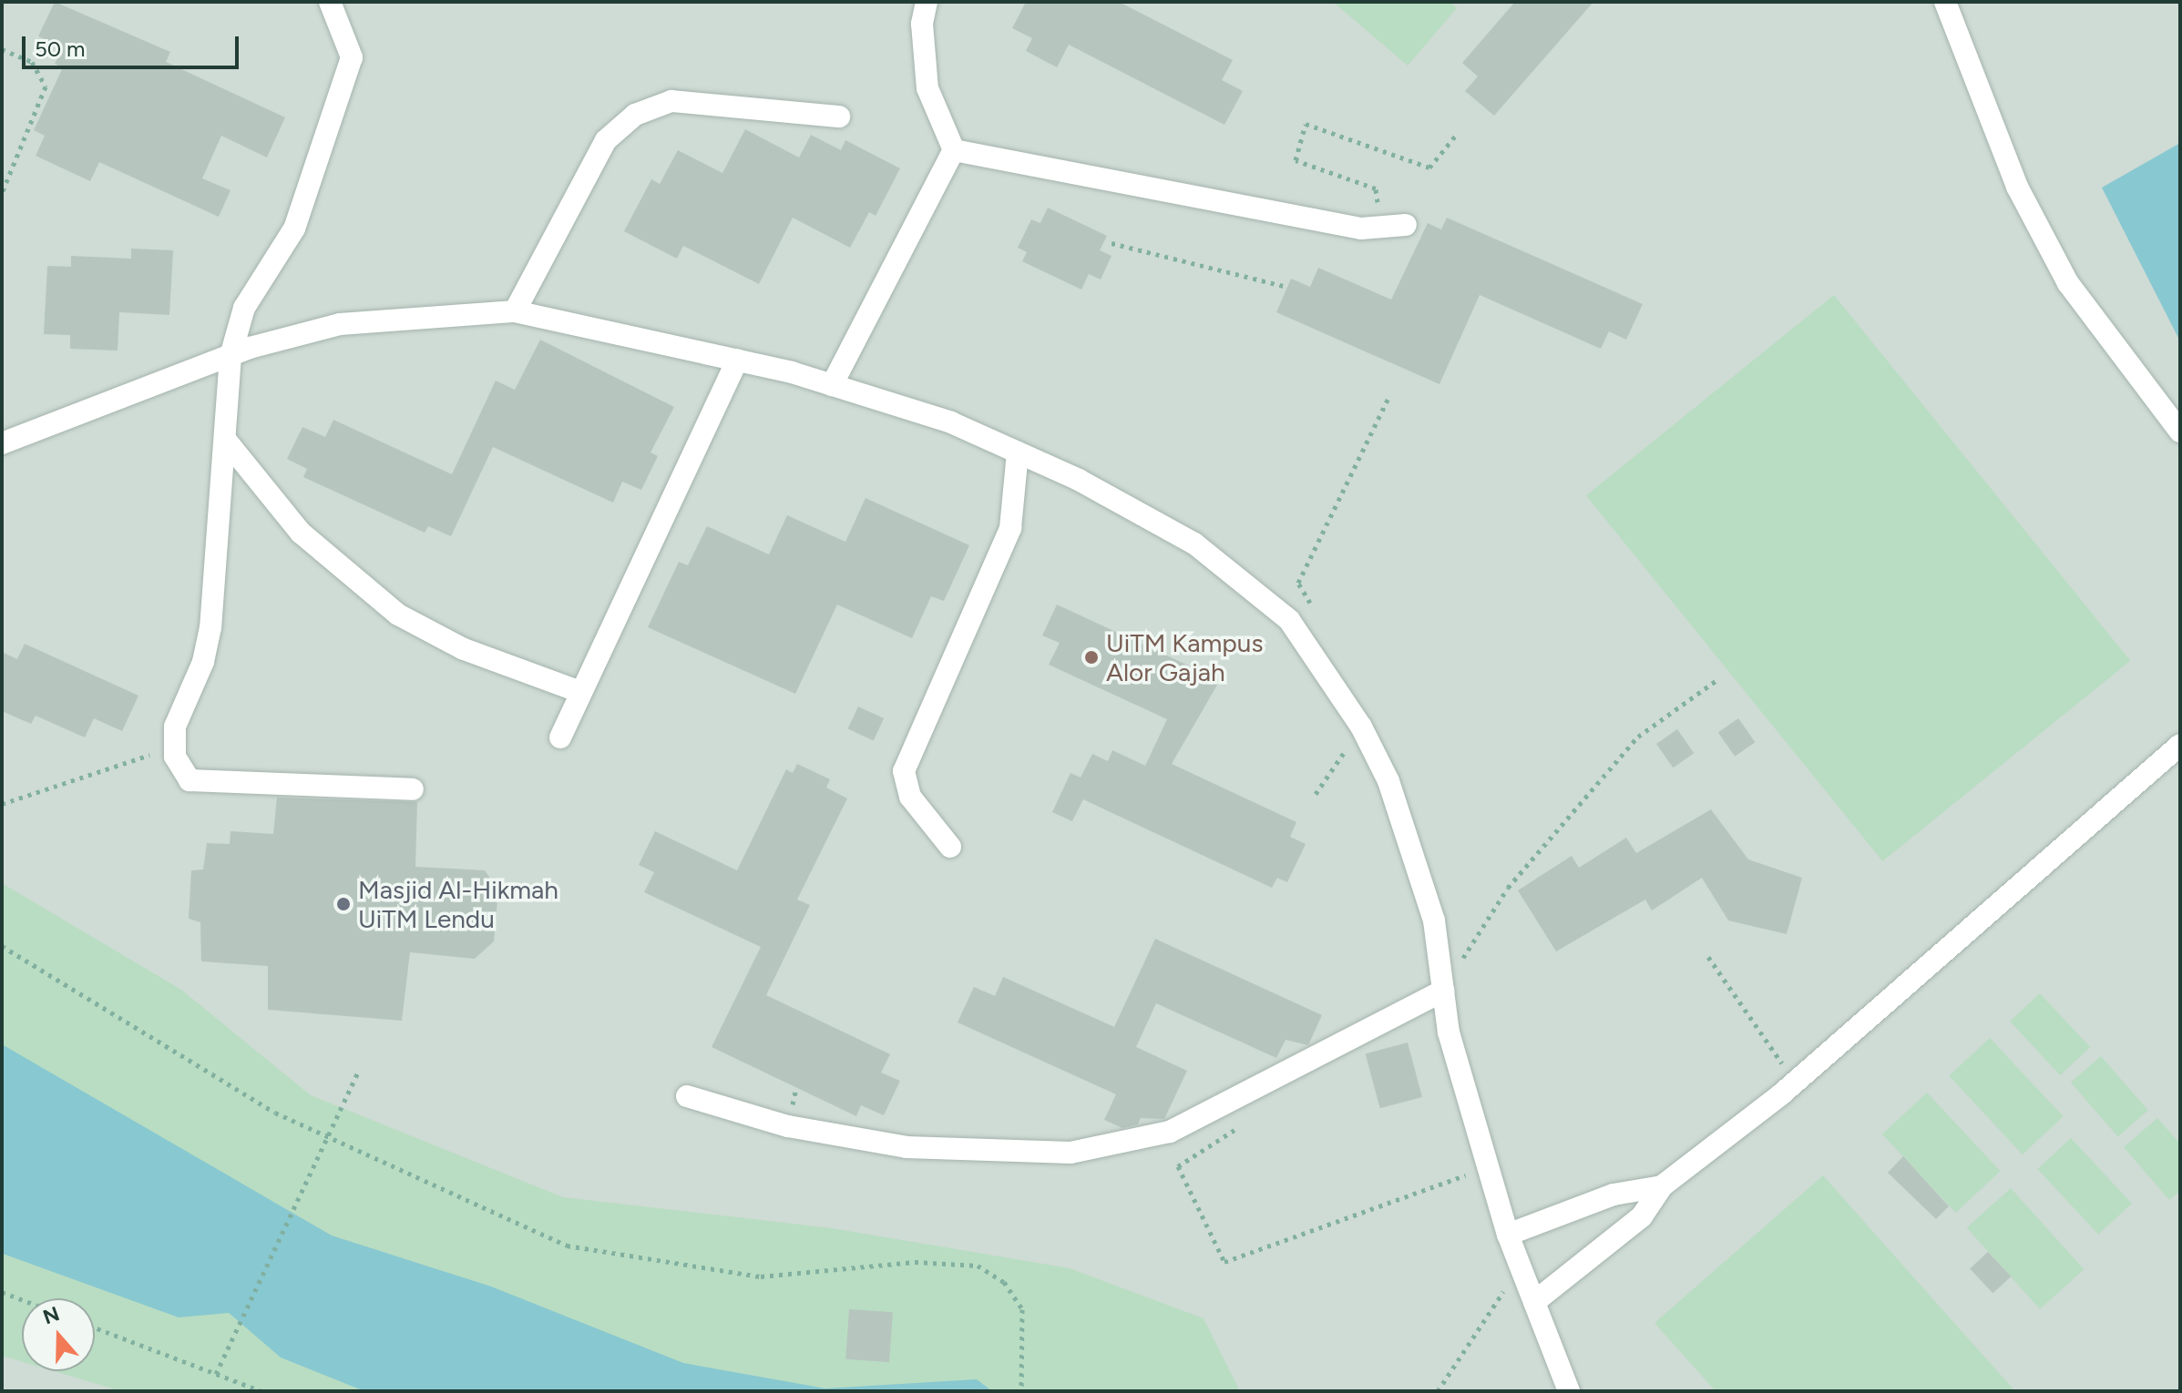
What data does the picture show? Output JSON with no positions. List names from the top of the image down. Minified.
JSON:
{"places":["UiTM Kampus Alor Gajah","Masjid Al-Hikmah UiTM Lendu"],"scale_bar":"50 m","north":"top"}
